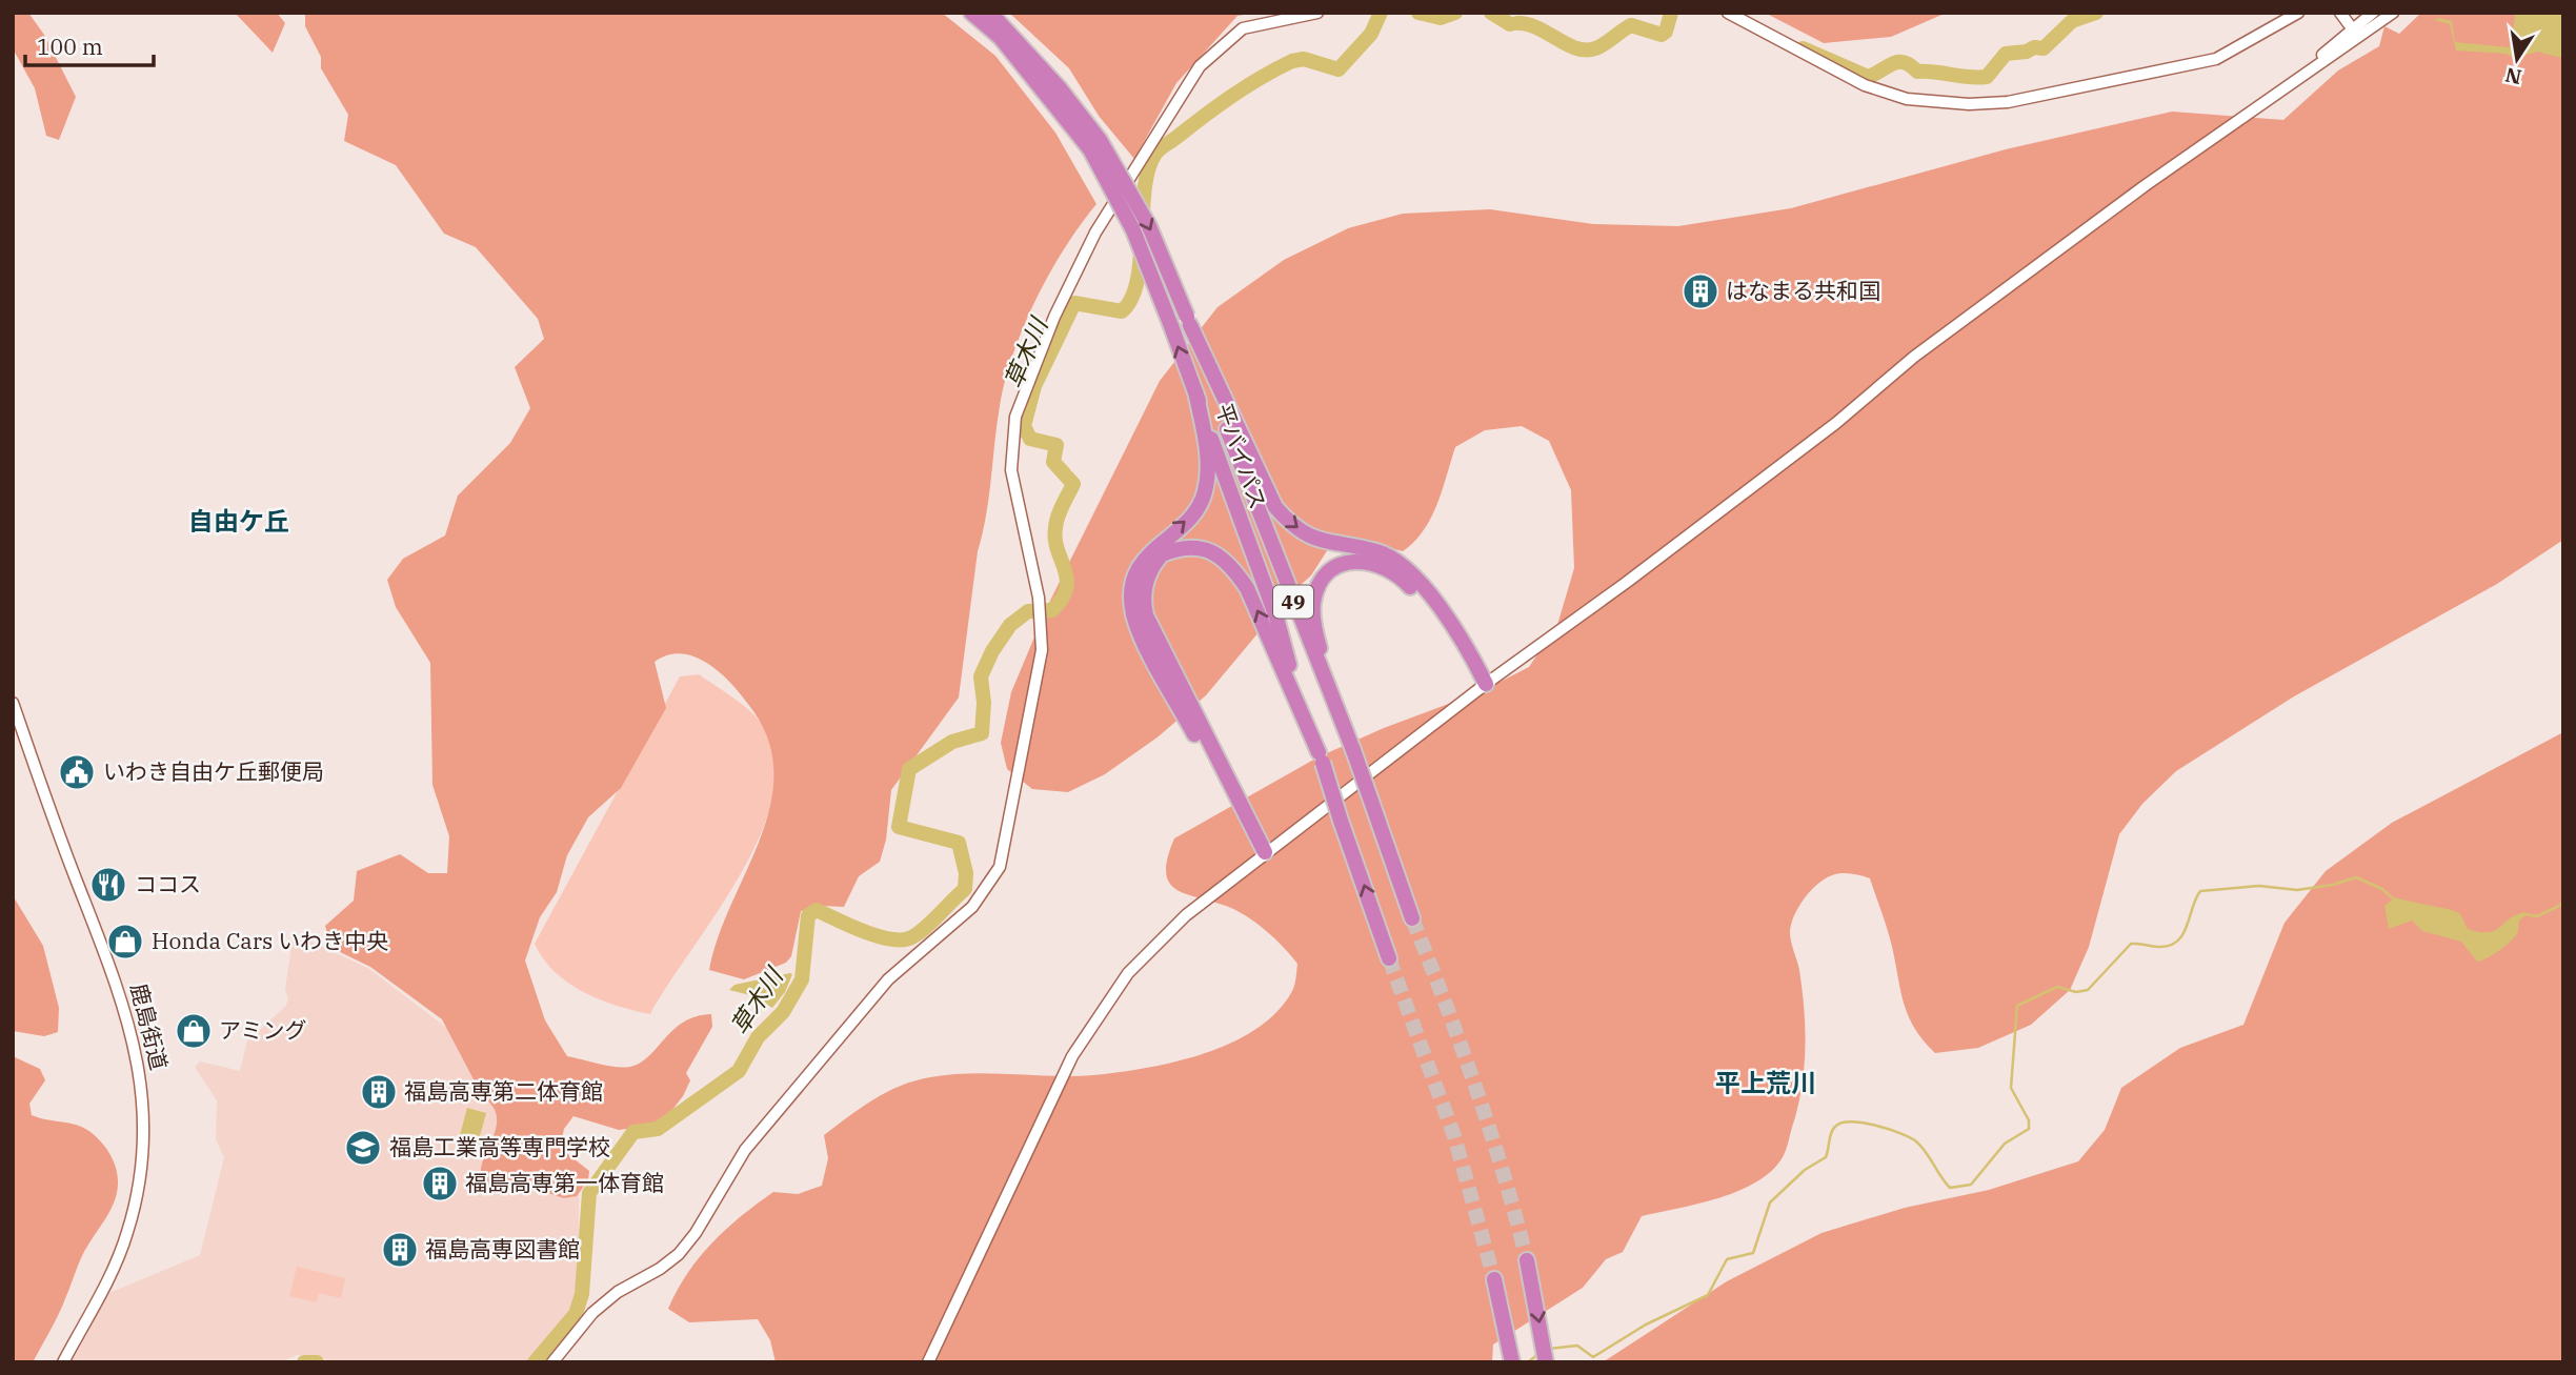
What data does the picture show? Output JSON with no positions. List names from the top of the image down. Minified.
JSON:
{"streets":{"highway":["平バイパス","49"],"street":["鹿島街道"]},"districts":["自由ケ丘","平上荒川"],"water":["草木川"],"places":{"building":["はなまる共和国","福島高専第二体育館","福島高専第一体育館","福島高専図書館"],"public building":["いわき自由ケ丘郵便局"],"restaurant":["ココス"],"shop":["Honda Cars いわき中央","アミング"],"school or university":["福島工業高等専門学校"]},"scale_bar":"100 m","north":"bottom"}
